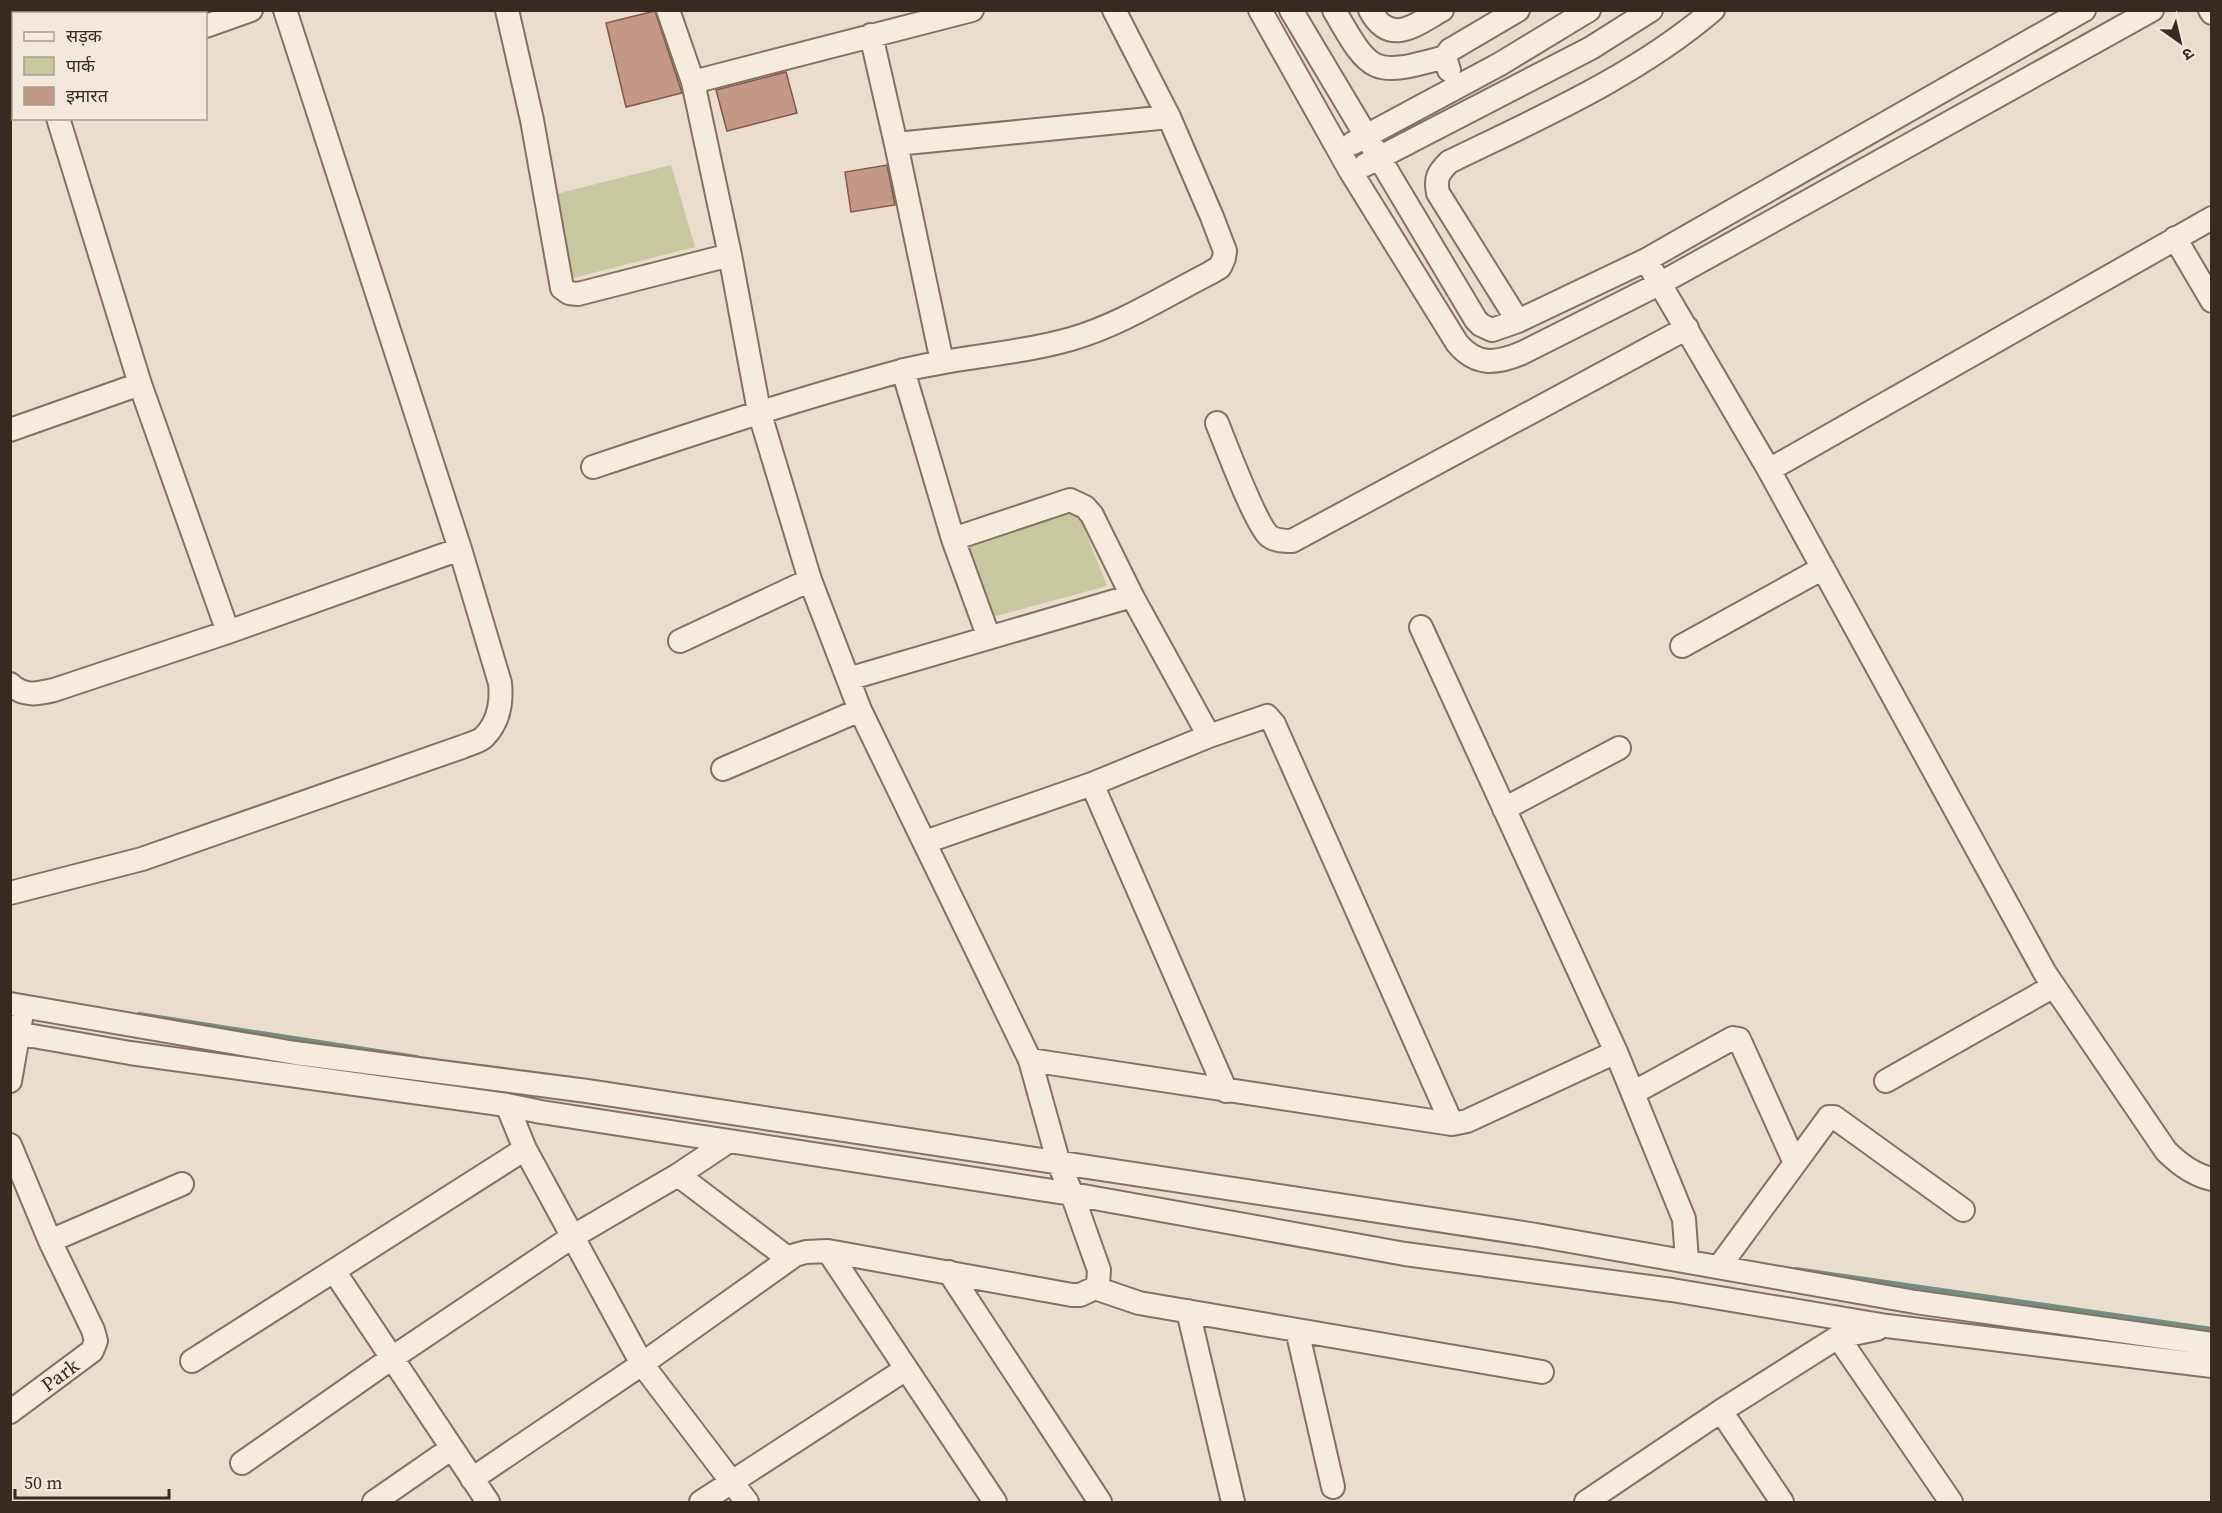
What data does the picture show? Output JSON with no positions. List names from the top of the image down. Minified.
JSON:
{"streets":{"street":["Park"]},"legend":["सड़क","पार्क","इमारत"],"scale_bar":"50 m","north":"bottom right"}
